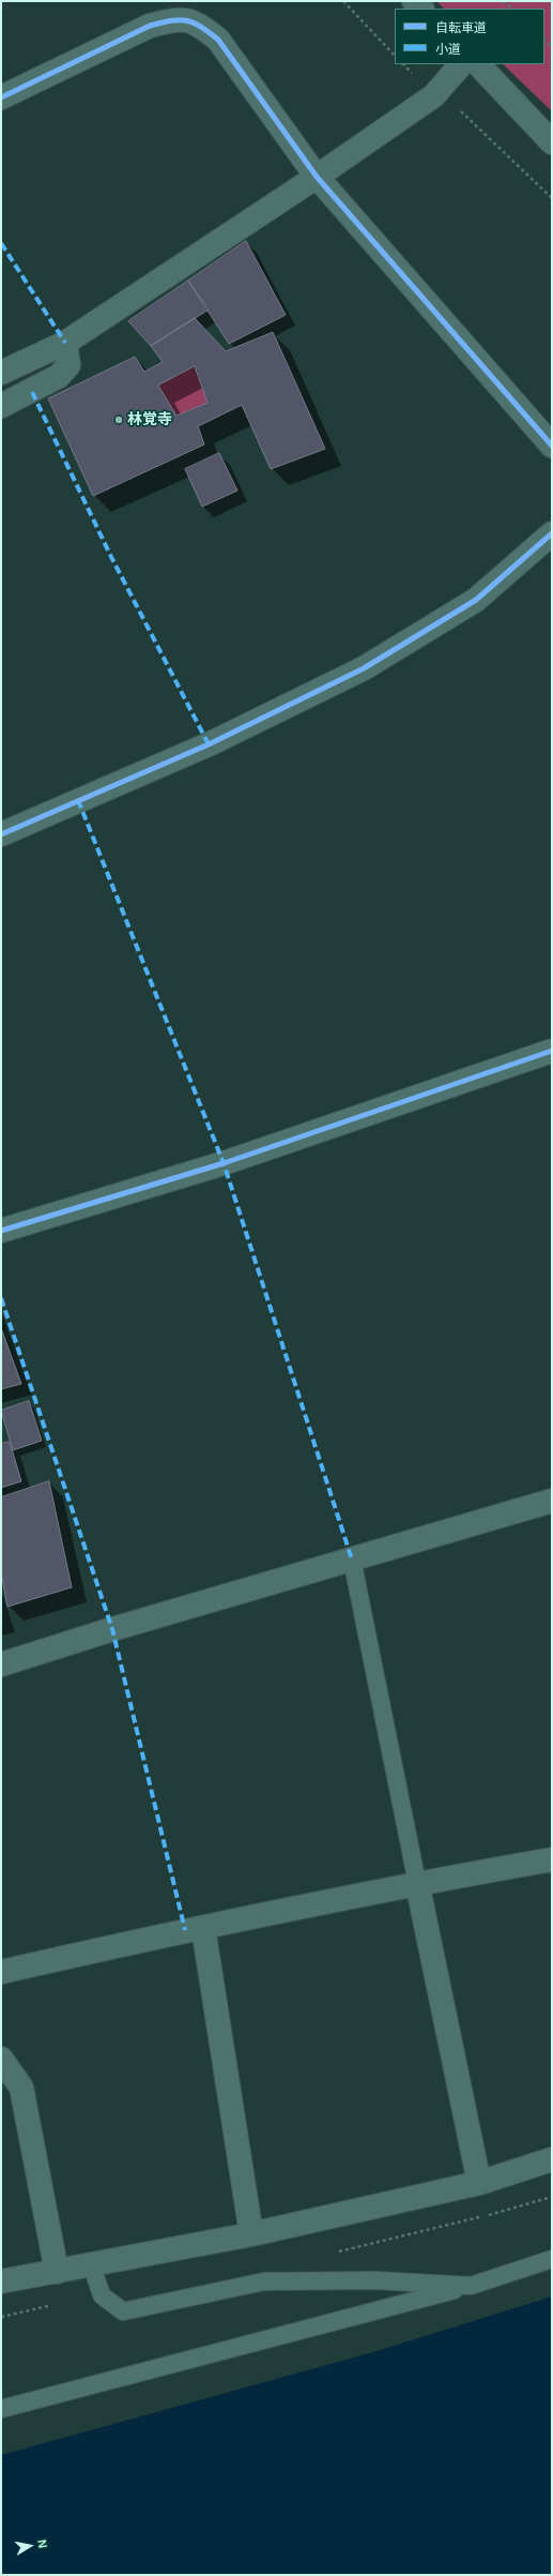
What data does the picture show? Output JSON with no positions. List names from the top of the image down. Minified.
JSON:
{"places":["林覚寺"],"legend":["自転車道","小道"],"north":"right"}
